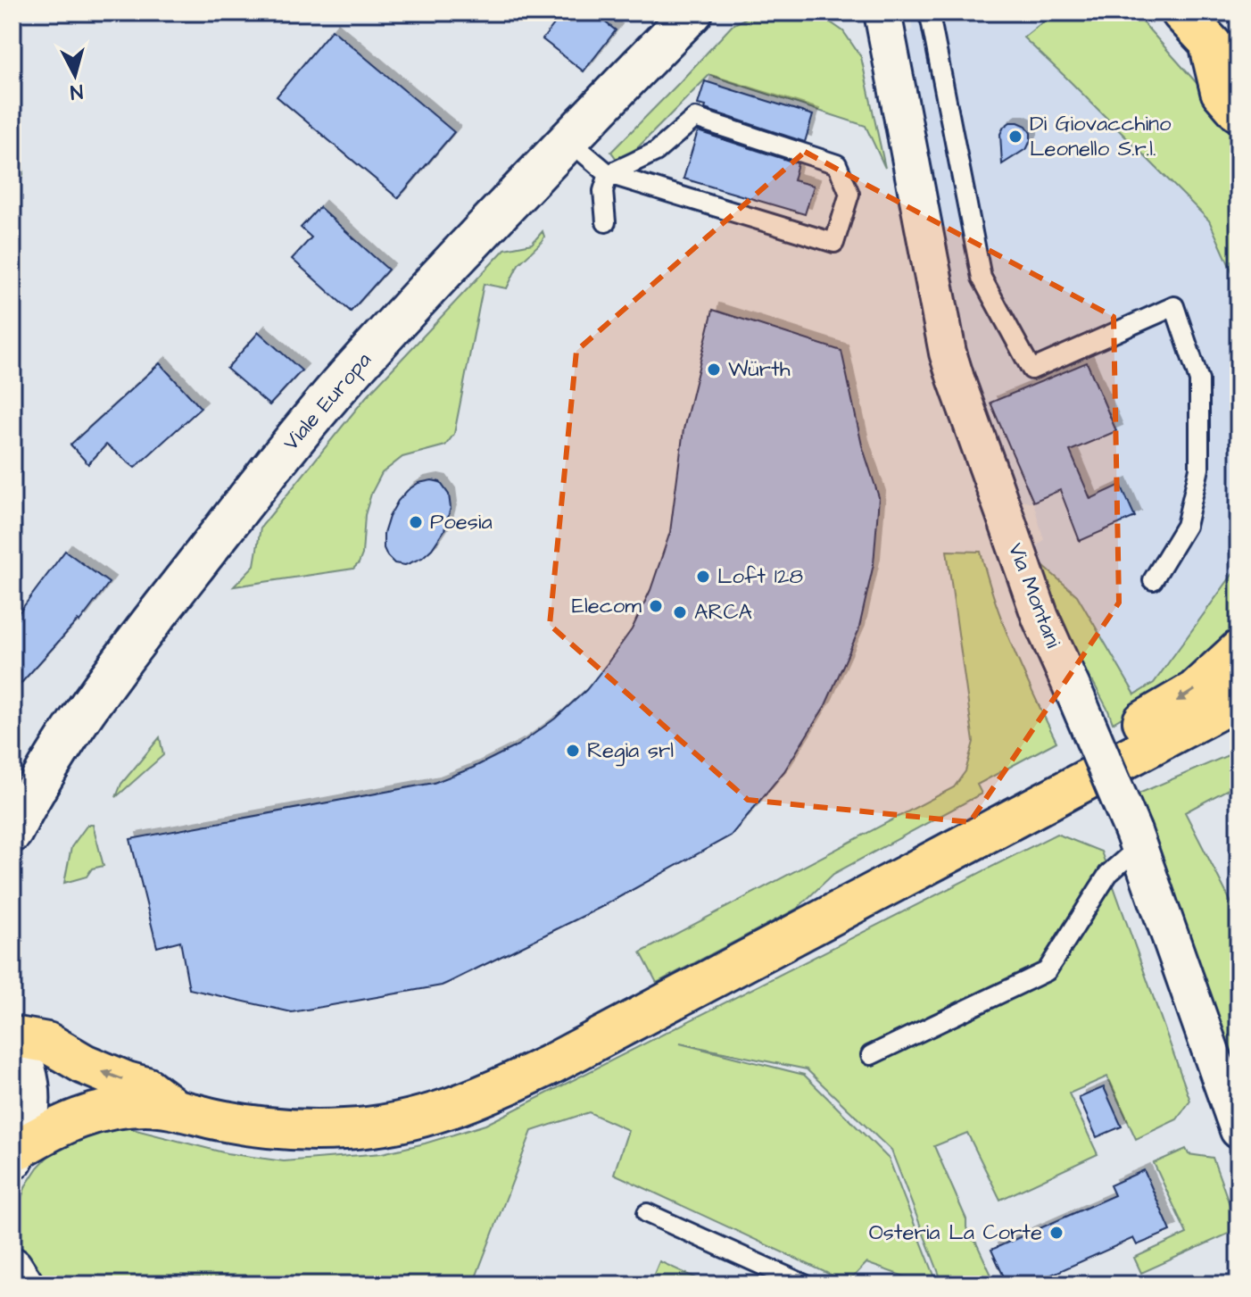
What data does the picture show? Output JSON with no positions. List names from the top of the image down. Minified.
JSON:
{"streets":{"main road":["Viale Europa"],"street":["Via Montani"]},"places":["Di Giovacchino Leonello S.r.l.","Würth","Poesia","Loft 128","Elecom","ARCA","Regia srl","Osteria La Corte"],"north":"bottom"}
